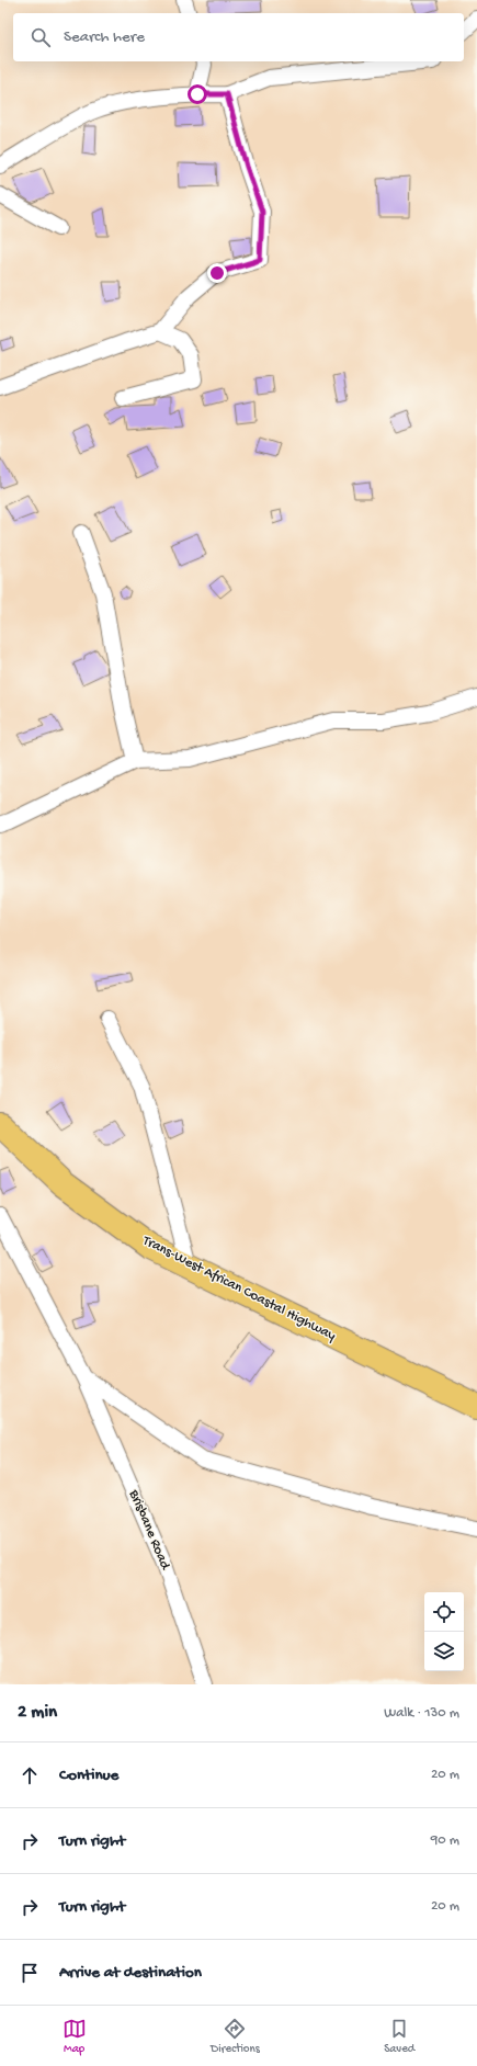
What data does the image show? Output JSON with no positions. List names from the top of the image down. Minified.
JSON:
{"streets":{"highway":["Trans-West African Coastal Highway"],"street":["Brisbane Road"]},"page":{"search":"Search here","heading":["2 min","Walk · 130 m"],"list":[["Continue","20 m"],["Turn right","90 m"],["Turn right","20 m"],"Arrive at destination"],"nav":["Map","Directions","Saved"]}}
